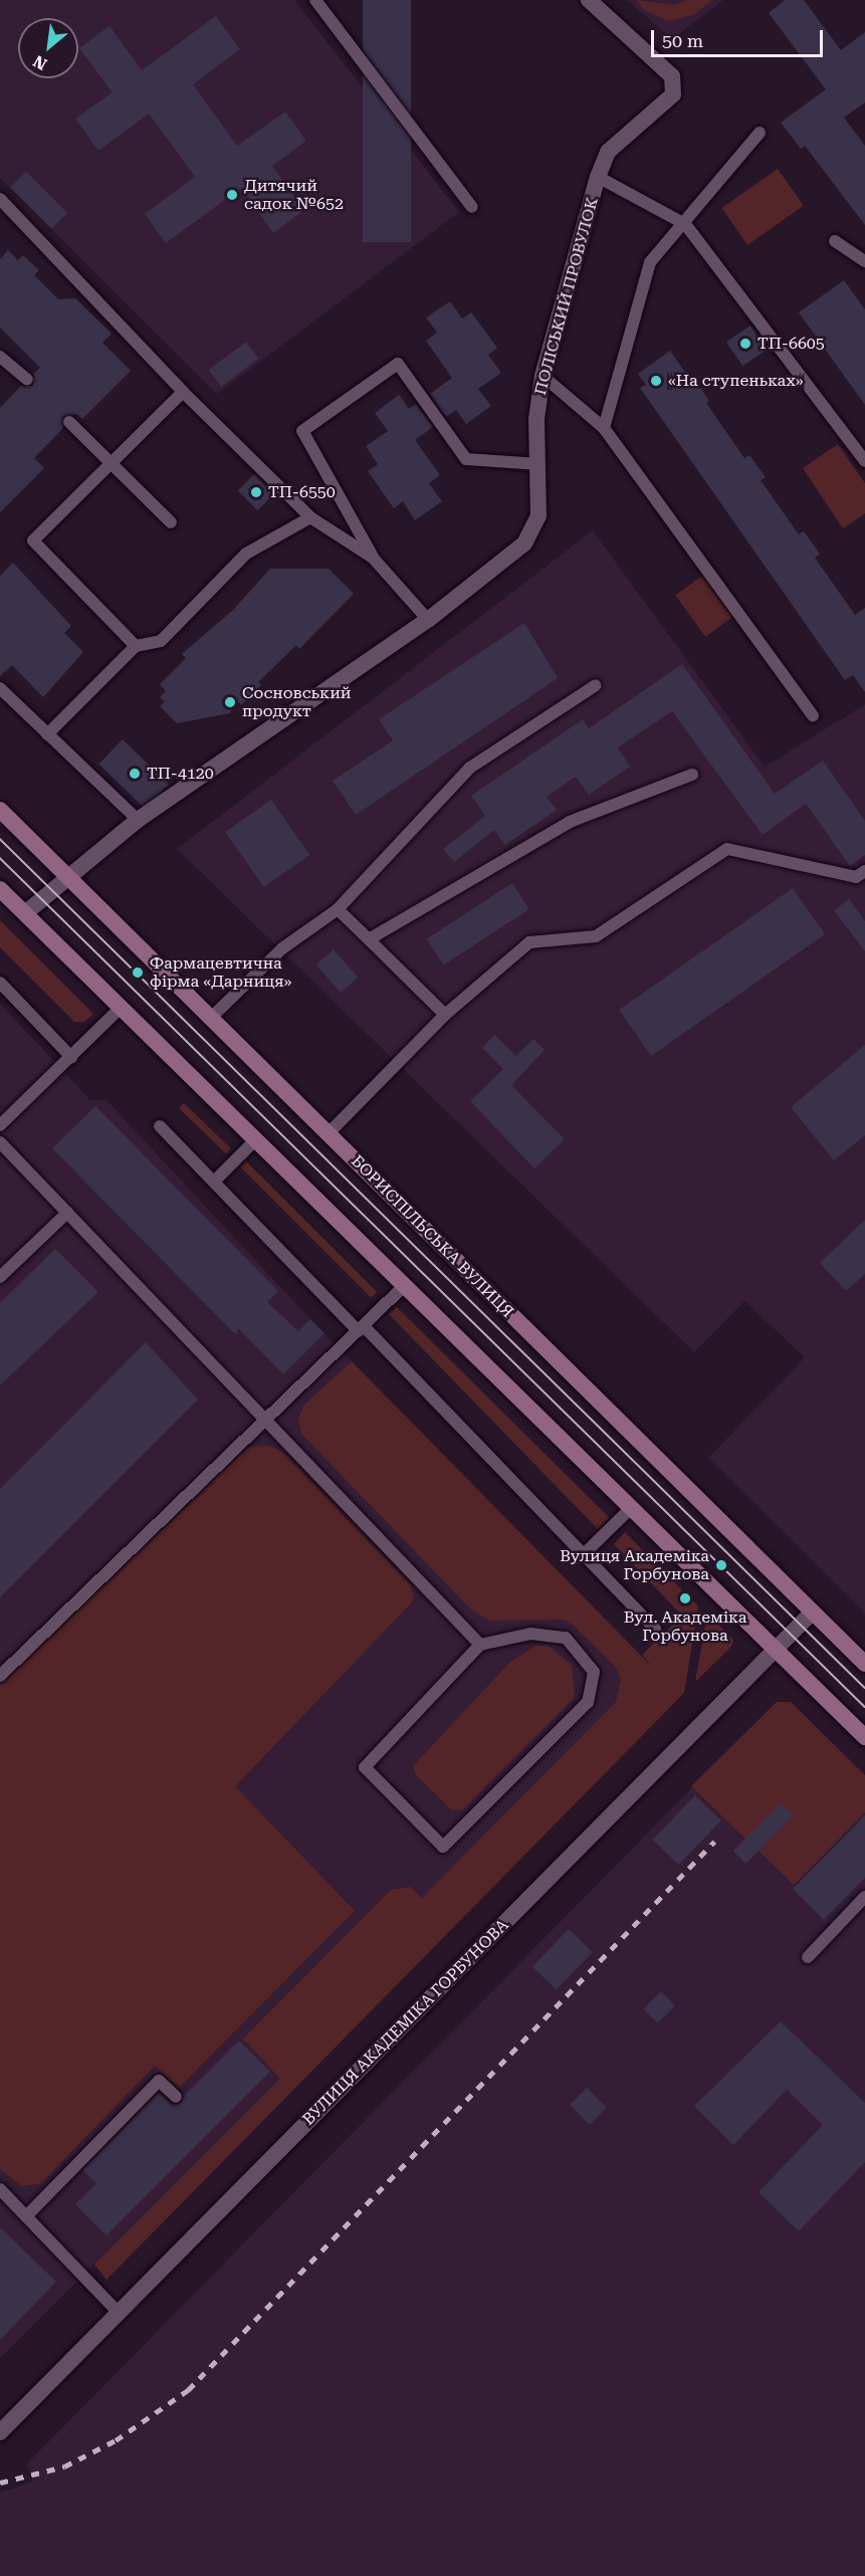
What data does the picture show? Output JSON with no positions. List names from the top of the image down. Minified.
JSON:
{"streets":{"main road":["БОРИСПІЛЬСЬКА ВУЛИЦЯ"],"street":["ПОЛІСЬКИЙ ПРОВУЛОК","ВУЛИЦЯ АКАДЕМІКА ГОРБУНОВА"]},"crossings":[["ПОЛІСЬКИЙ ПРОВУЛОК","БОРИСПІЛЬСЬКА ВУЛИЦЯ"],["БОРИСПІЛЬСЬКА ВУЛИЦЯ","ВУЛИЦЯ АКАДЕМІКА ГОРБУНОВА"]],"places":["Дитячий садок №652","ТП-6605","«На ступеньках»","ТП-6550","Сосновський продукт","ТП-4120","Фармацевтична фірма «Дарниця»","Вулиця Академіка Горбунова","Вул. Академіка Горбунова"],"scale_bar":"50 m","north":"bottom left"}
